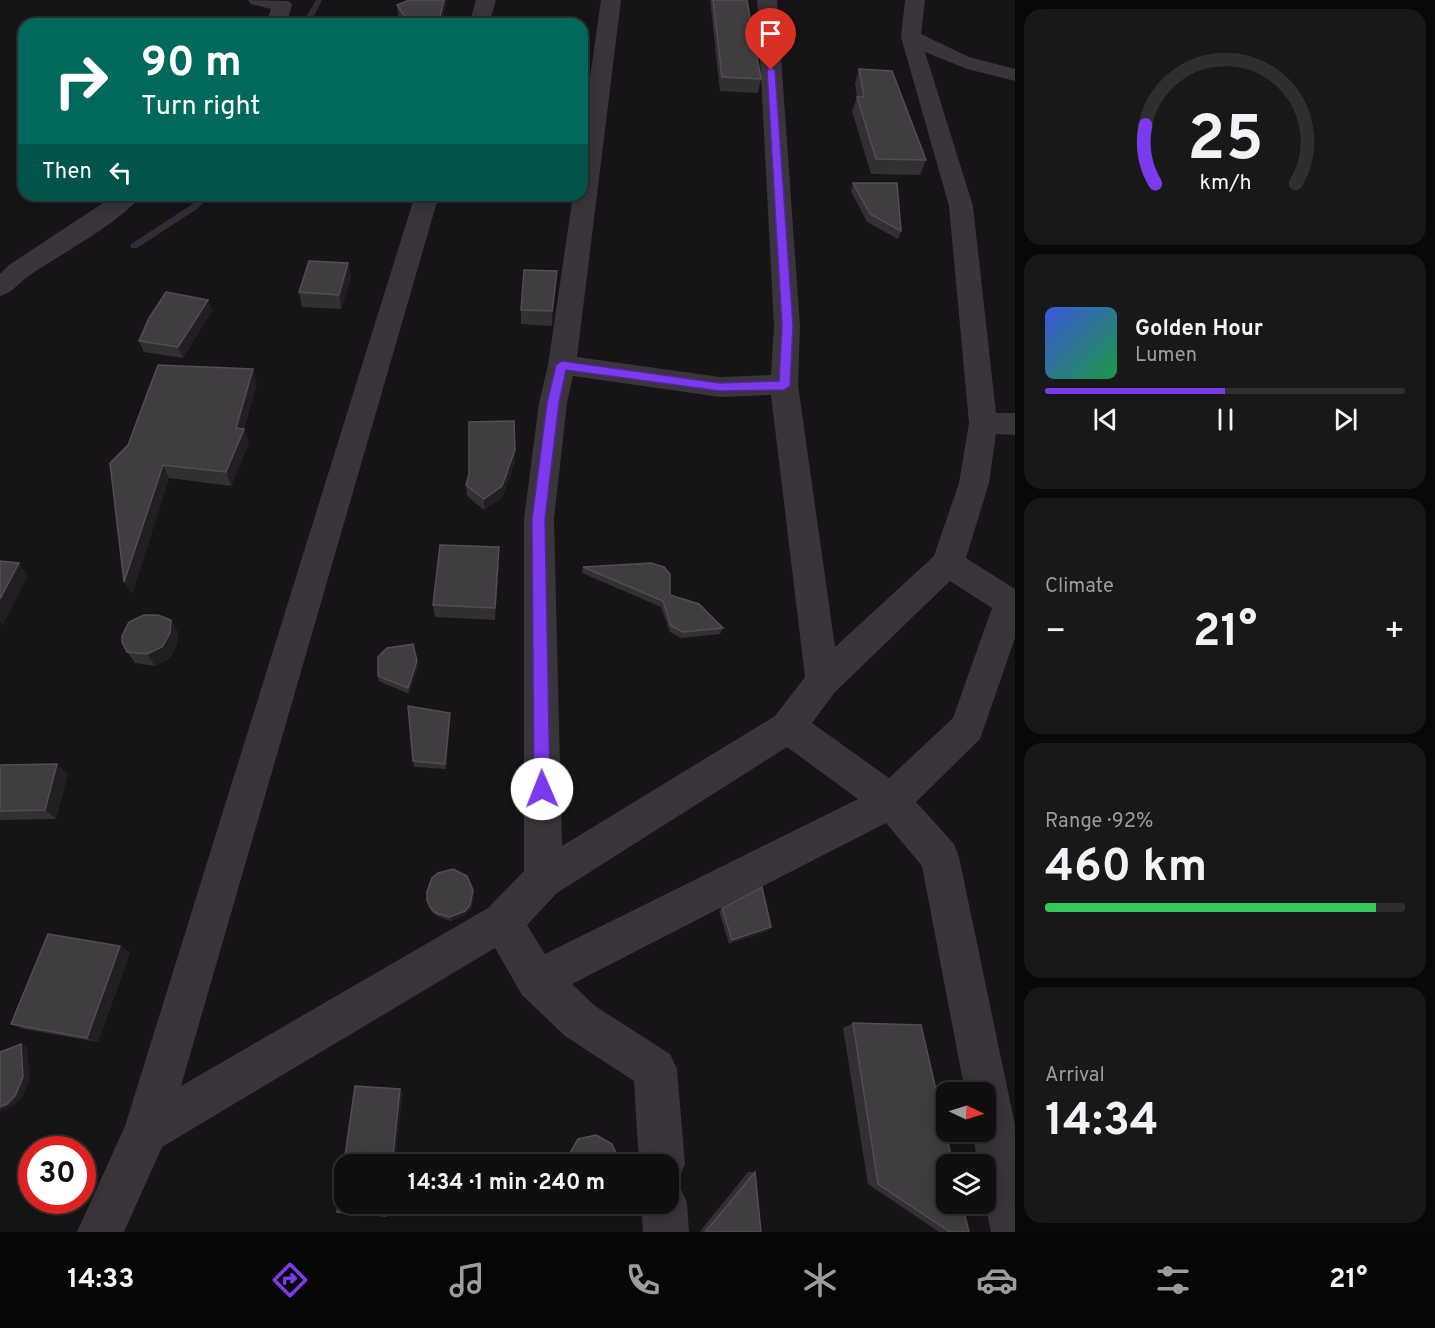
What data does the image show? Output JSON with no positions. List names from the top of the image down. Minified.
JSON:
{"north":"right","page":{"turn":["90 m","Turn right"],"then":"Then","song":["Golden Hour","Lumen"],"tile":["Climate",["Range · 92%","460 km"],["Arrival","14:34"]],"heat":["−","21°","+"],"limit":"30","trip":"14:34 · 1 min · 240 m","tabs":["14:33","21°"],"gauge":["25","km/h"]}}
